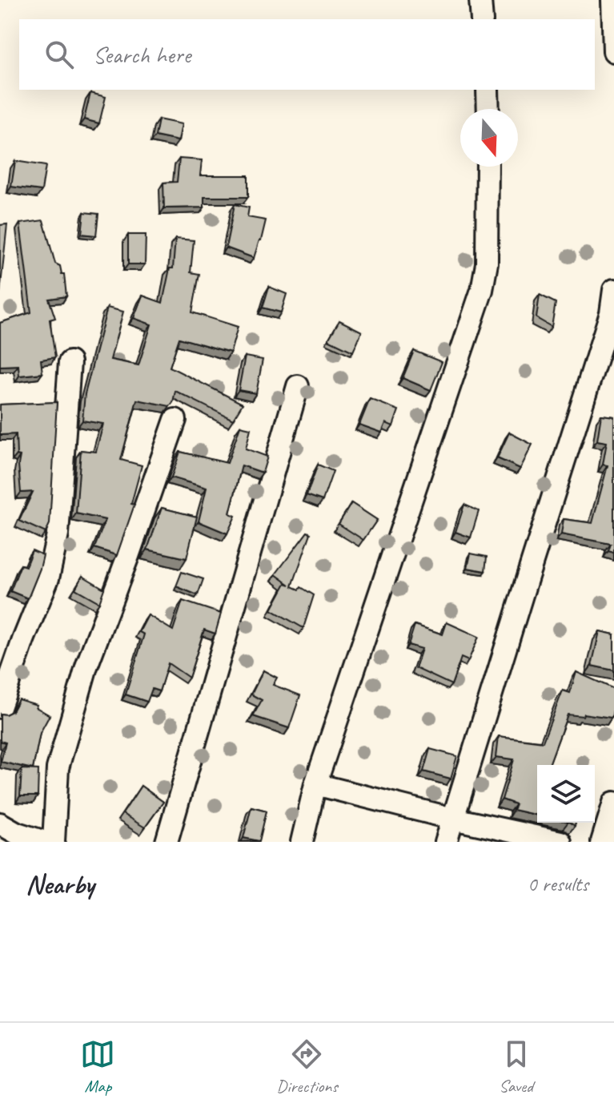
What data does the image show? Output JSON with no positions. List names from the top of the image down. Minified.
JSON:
{"north":"bottom","page":{"search":"Search here","heading":["Nearby","0 results"],"nav":["Map","Directions","Saved"]}}
